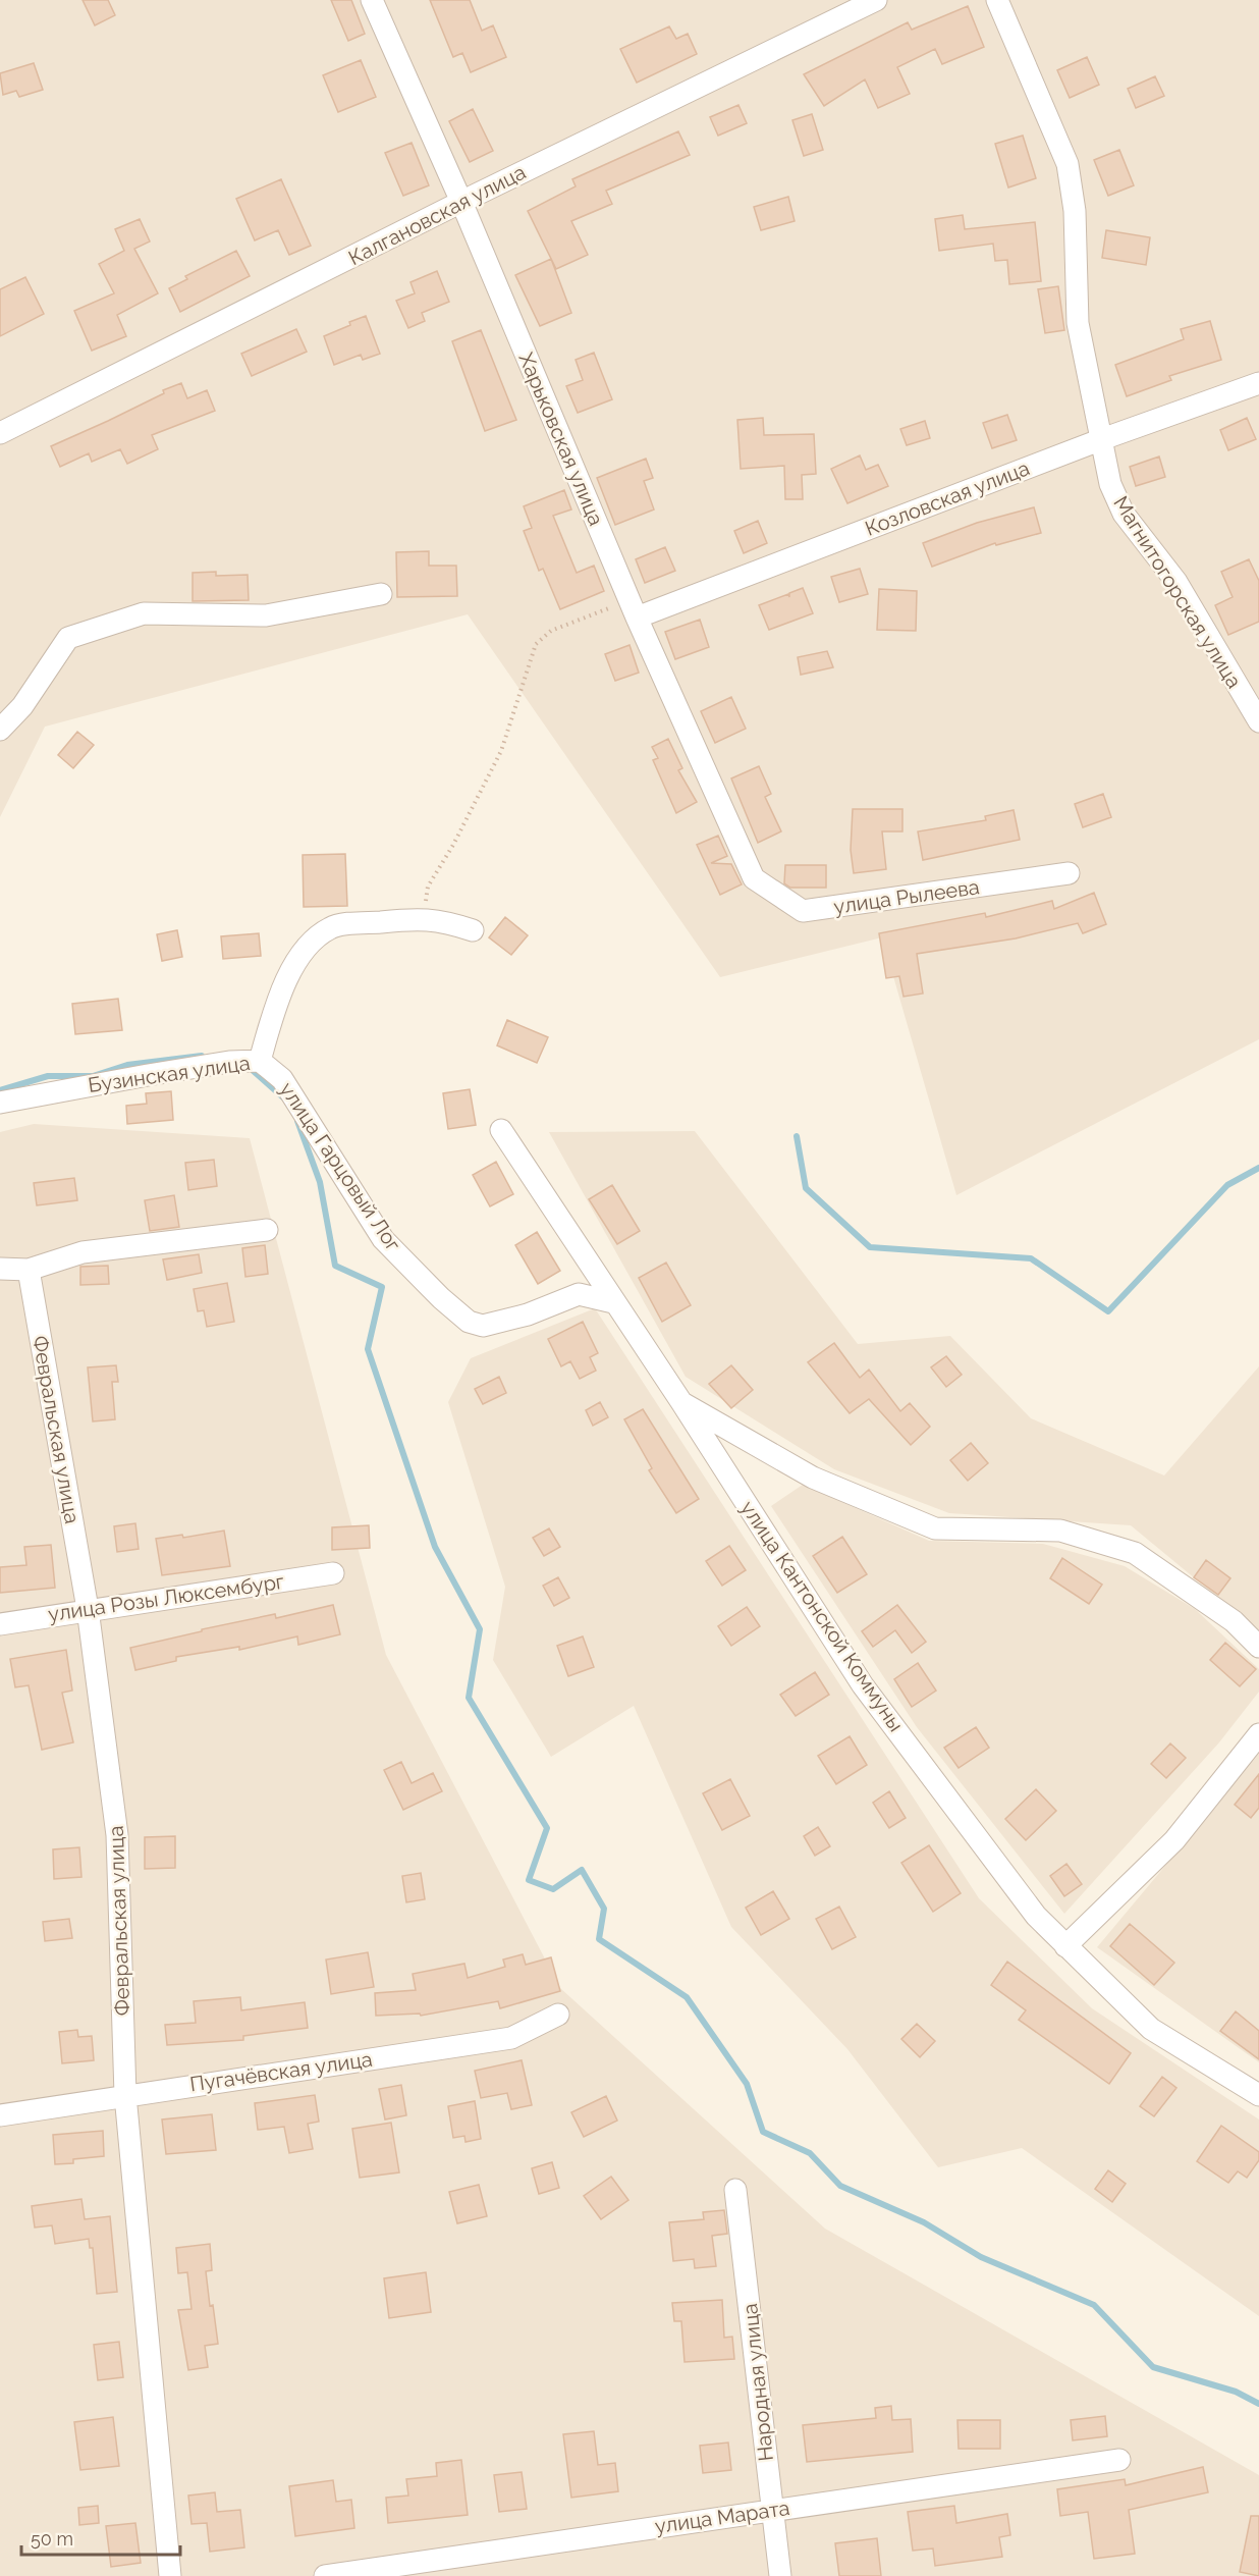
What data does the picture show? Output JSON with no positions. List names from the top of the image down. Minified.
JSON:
{"streets":{"street":["Калгановская улица","Харьковская улица","Козловская улица","Магнитогорская улица","улица Рылеева","Бузинская улица","улица Гарцовый Лог","Февральская улица","улица Розы Люксембург","улица Кантонской Коммуны","Пугачёвская улица","Народная улица","улица Марата"]},"crossings":[["Калгановская улица","Харьковская улица"],["Харьковская улица","Козловская улица"],["Харьковская улица","улица Рылеева"],["Козловская улица","Магнитогорская улица"],["Бузинская улица","улица Гарцовый Лог"],["улица Гарцовый Лог","улица Кантонской Коммуны"],["Февральская улица","улица Розы Люксембург"],["Февральская улица","Пугачёвская улица"],["Народная улица","улица Марата"]],"scale_bar":"50 m"}
